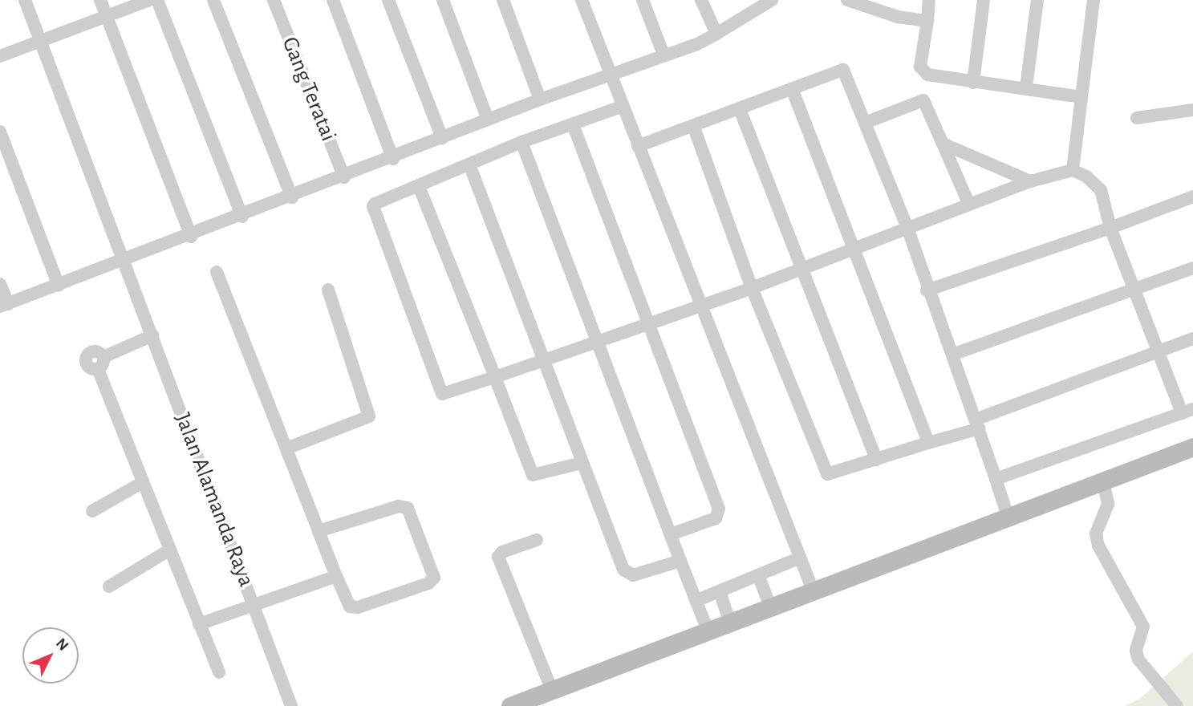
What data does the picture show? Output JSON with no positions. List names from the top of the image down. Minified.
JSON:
{"streets":{"street":["Gang Teratai","Jalan Alamanda Raya"]},"north":"top right"}
